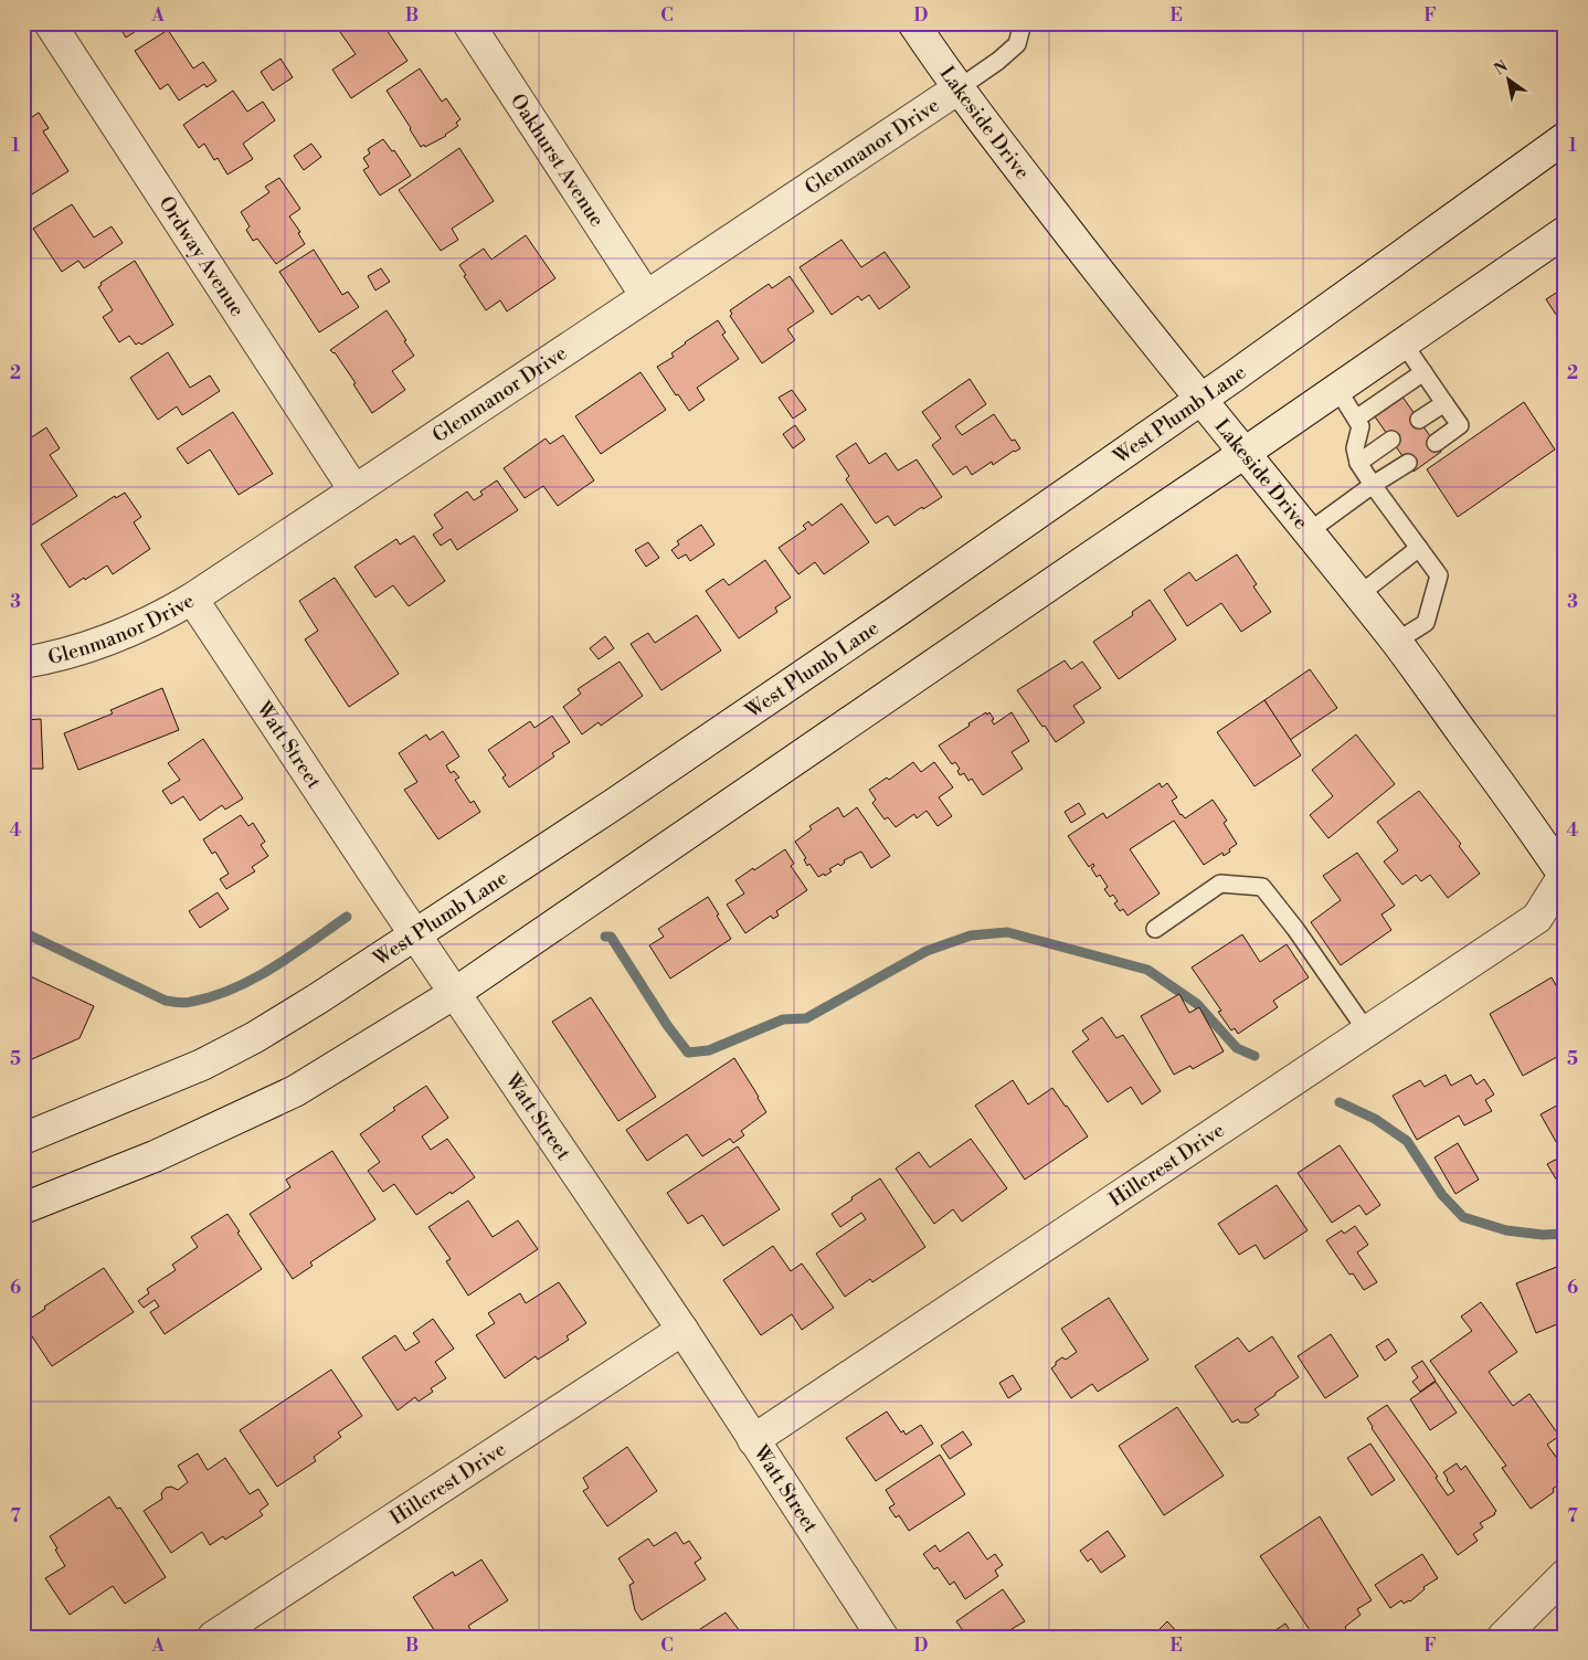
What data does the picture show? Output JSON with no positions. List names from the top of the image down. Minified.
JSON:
{"streets":{"street":["Lakeside Drive","Glenmanor Drive","Oakhurst Avenue","Ordway Avenue","West Plumb Lane","Watt Street","Hillcrest Drive"]},"crossings":[["Lakeside Drive","Glenmanor Drive"],["Lakeside Drive","West Plumb Lane"],["Lakeside Drive","Hillcrest Drive"],["Glenmanor Drive","Oakhurst Avenue"],["Glenmanor Drive","Ordway Avenue"],["Glenmanor Drive","Watt Street"],["West Plumb Lane","Watt Street"],["Watt Street","Hillcrest Drive"]],"north":"top left","grid":{"columns":["A","B","C","D","E","F"],"rows":["1","2","3","4","5","6","7"]}}
